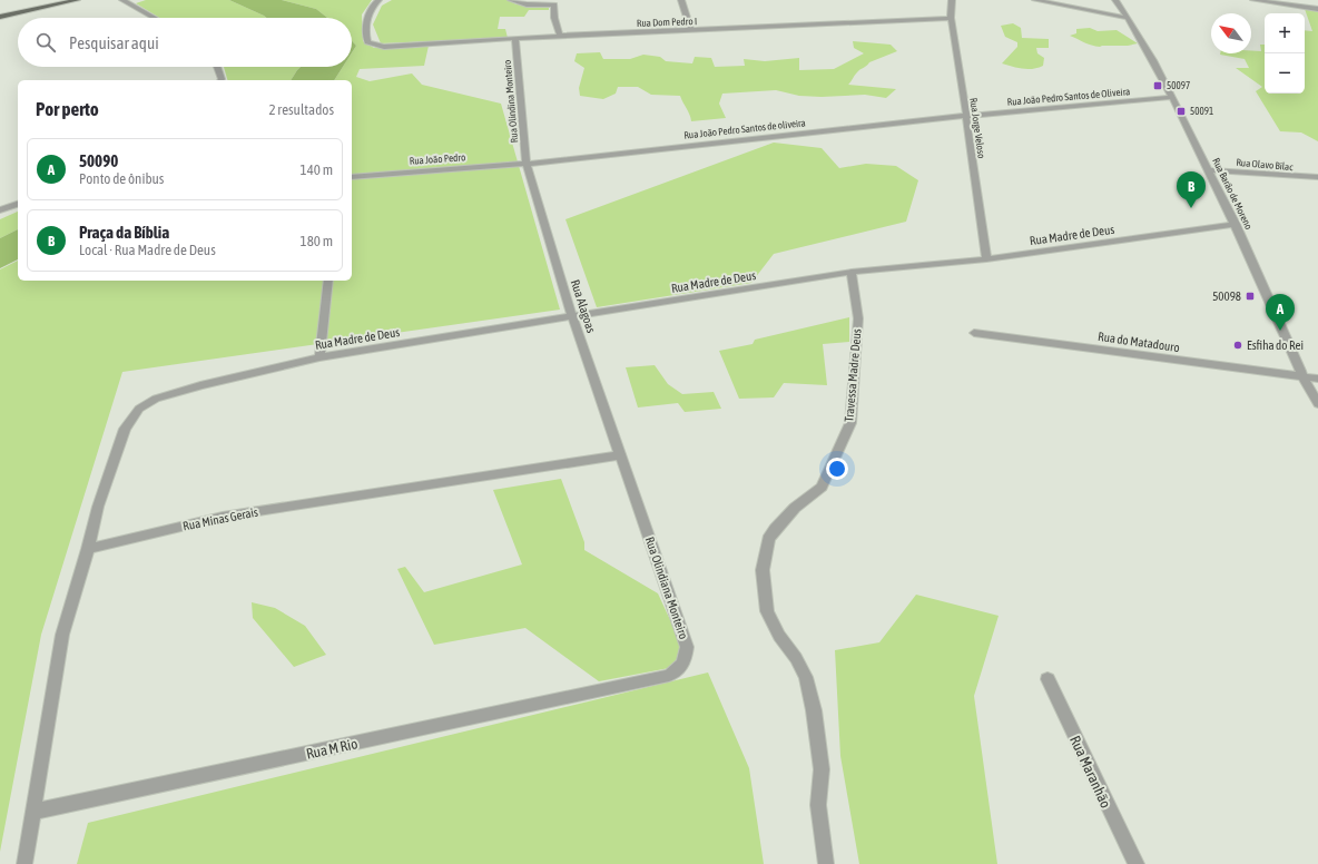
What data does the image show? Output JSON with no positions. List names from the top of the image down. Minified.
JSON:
{"streets":{"street":["Rua Dom Pedro I","Rua João Pedro Santos de Oliveira","Rua Olindina Monteiro","Rua Jorge Veloso","Rua João Pedro Santos de oliveira","Rua João Pedro","Rua Olavo Bilac","Rua Barão de Moreno","Rua Madre de Deus","Rua Alagoas","Rua do Matadouro","Travessa Madre Deus","Rua Minas Gerais","Rua Olindiana Monteiro","Rua M Rio","Rua Maranhão"]},"crossings":[["Rua Dom Pedro I","Rua Olindina Monteiro"],["Rua Dom Pedro I","Rua Jorge Veloso"],["Rua João Pedro Santos de Oliveira","Rua Jorge Veloso"],["Rua João Pedro Santos de Oliveira","Rua João Pedro Santos de oliveira"],["Rua João Pedro Santos de Oliveira","Rua Barão de Moreno"],["Rua Olindina Monteiro","Rua João Pedro Santos de oliveira"],["Rua Olindina Monteiro","Rua João Pedro"],["Rua Olindina Monteiro","Rua Alagoas"],["Rua Jorge Veloso","Rua João Pedro Santos de oliveira"],["Rua Jorge Veloso","Rua Madre de Deus"],["Rua João Pedro Santos de oliveira","Rua João Pedro"],["Rua João Pedro Santos de oliveira","Rua Alagoas"],["Rua João Pedro","Rua Alagoas"],["Rua Olavo Bilac","Rua Barão de Moreno"],["Rua Barão de Moreno","Rua Madre de Deus"],["Rua Barão de Moreno","Rua do Matadouro"],["Rua Madre de Deus","Rua Alagoas"],["Rua Madre de Deus","Travessa Madre Deus"],["Rua Madre de Deus","Rua Minas Gerais"],["Rua Alagoas","Rua Minas Gerais"],["Rua Alagoas","Rua Olindiana Monteiro"],["Rua Minas Gerais","Rua Olindiana Monteiro"],["Rua Olindiana Monteiro","Rua M Rio"]],"places":{"transit":["50097","50091","50098"],"other":["Esfiha do Rei"]},"north":"top left","page":{"map_buttons":["+","−"],"search":"Pesquisar aqui","heading":["Por perto","2 resultados"],"list":[{"mark":"A","name":"50090","note":"Ponto de ônibus","value":"140 m"},{"mark":"B","name":"Praça da Bíblia","note":"Local · Rua Madre de Deus","value":"180 m"}],"pins":["B","A"]}}
